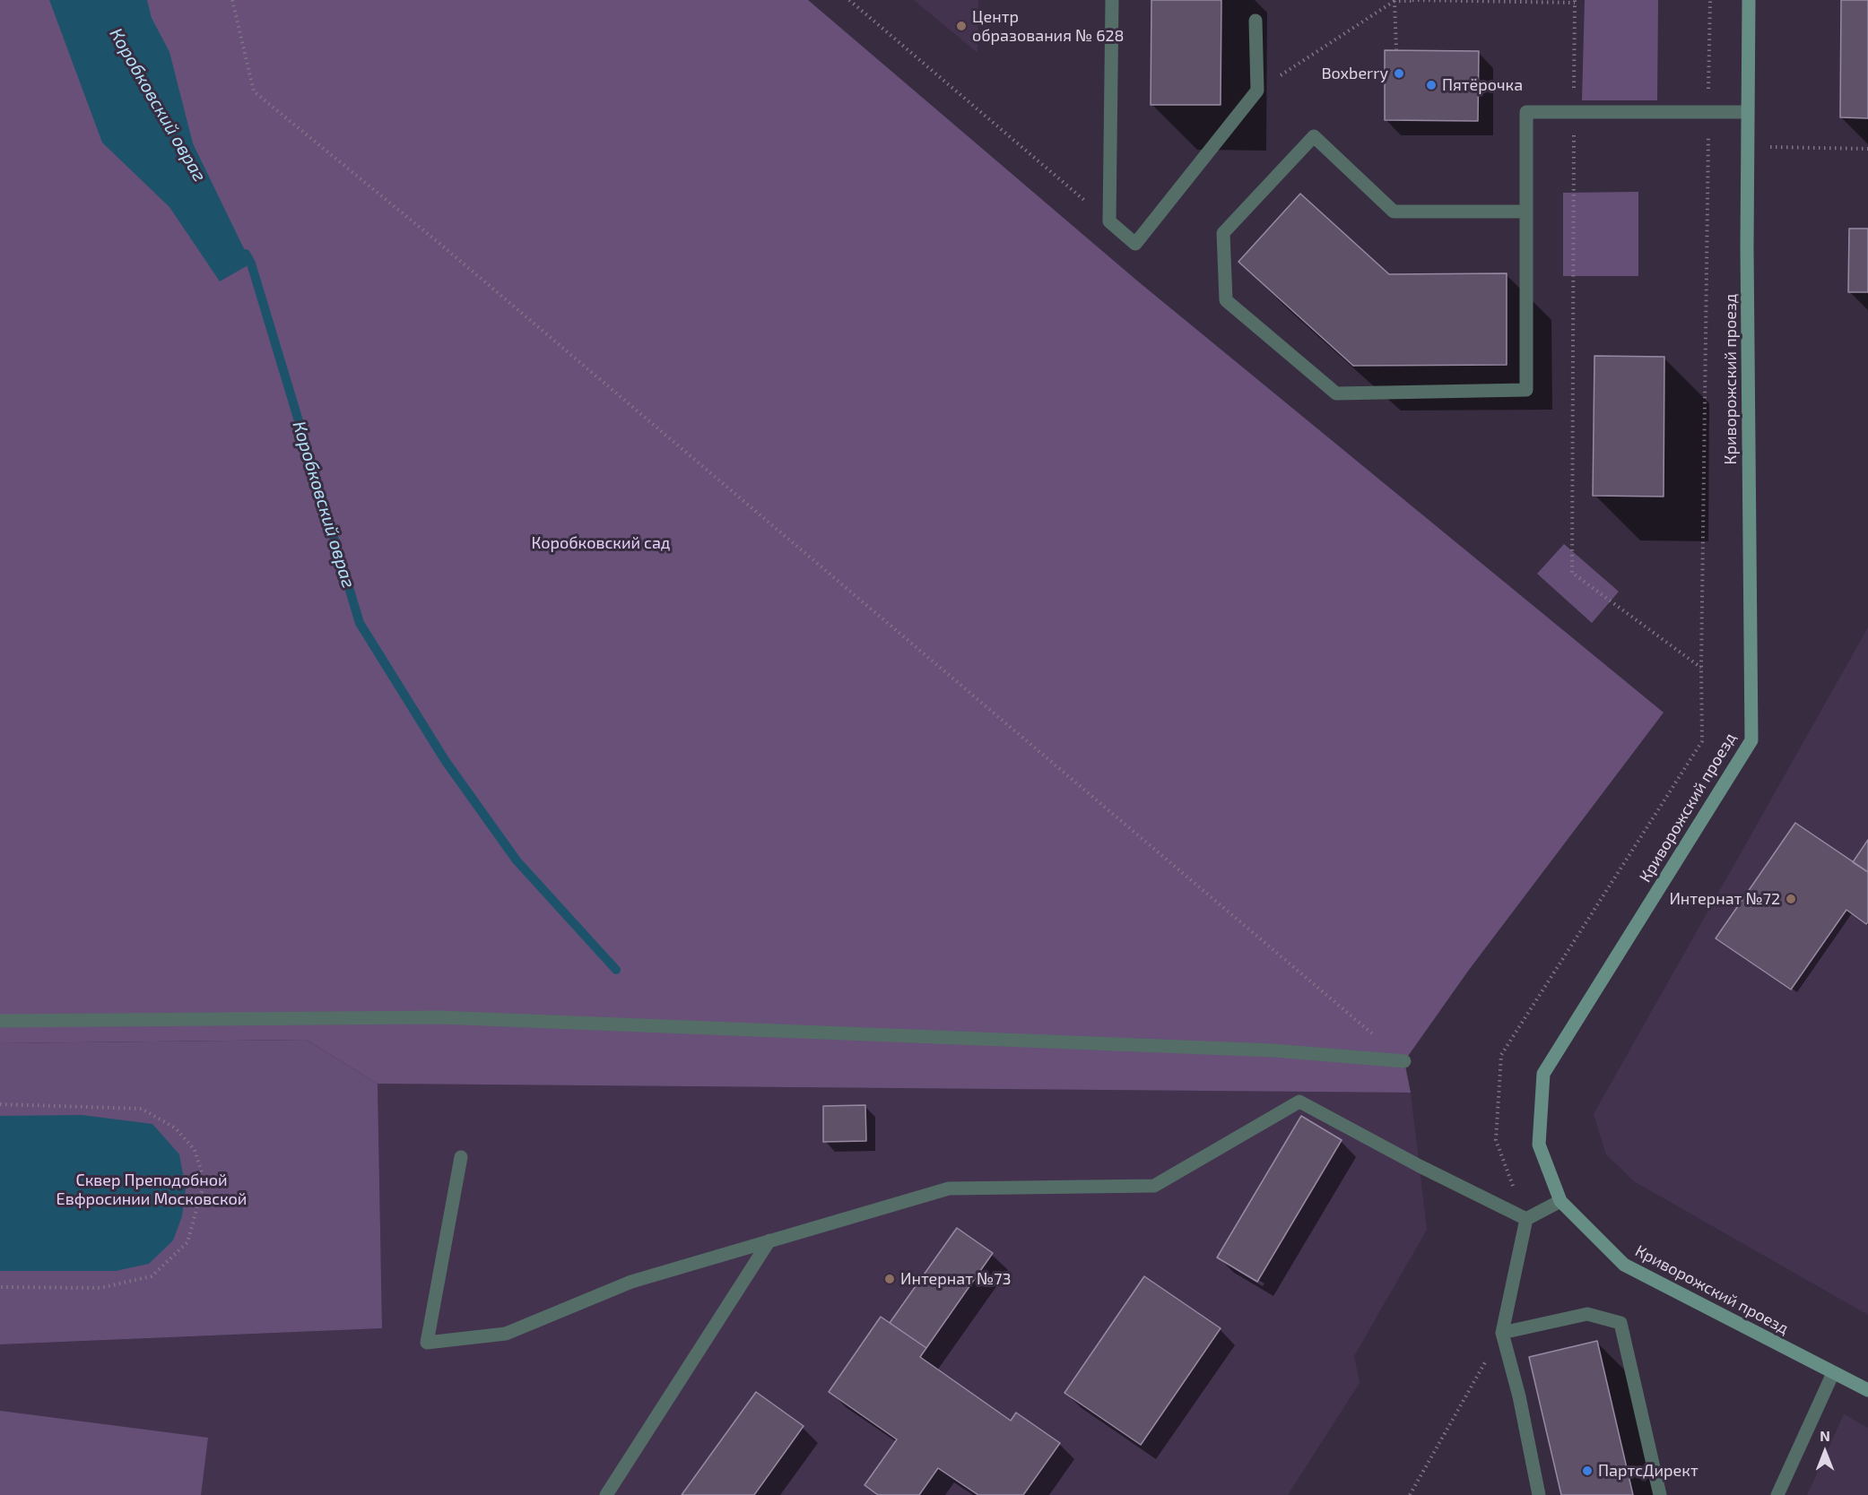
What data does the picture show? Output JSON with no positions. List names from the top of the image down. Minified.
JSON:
{"streets":{"street":["Криворожский проезд"]},"water":["Коробковский овраг"],"parks":["Коробковский сад","Сквер Преподобной Евфросинии Московской"],"places":["Центр образования № 628","Boxberry","Пятёрочка","Интернат №72","Интернат №73","ПартсДирект"],"north":"top"}
